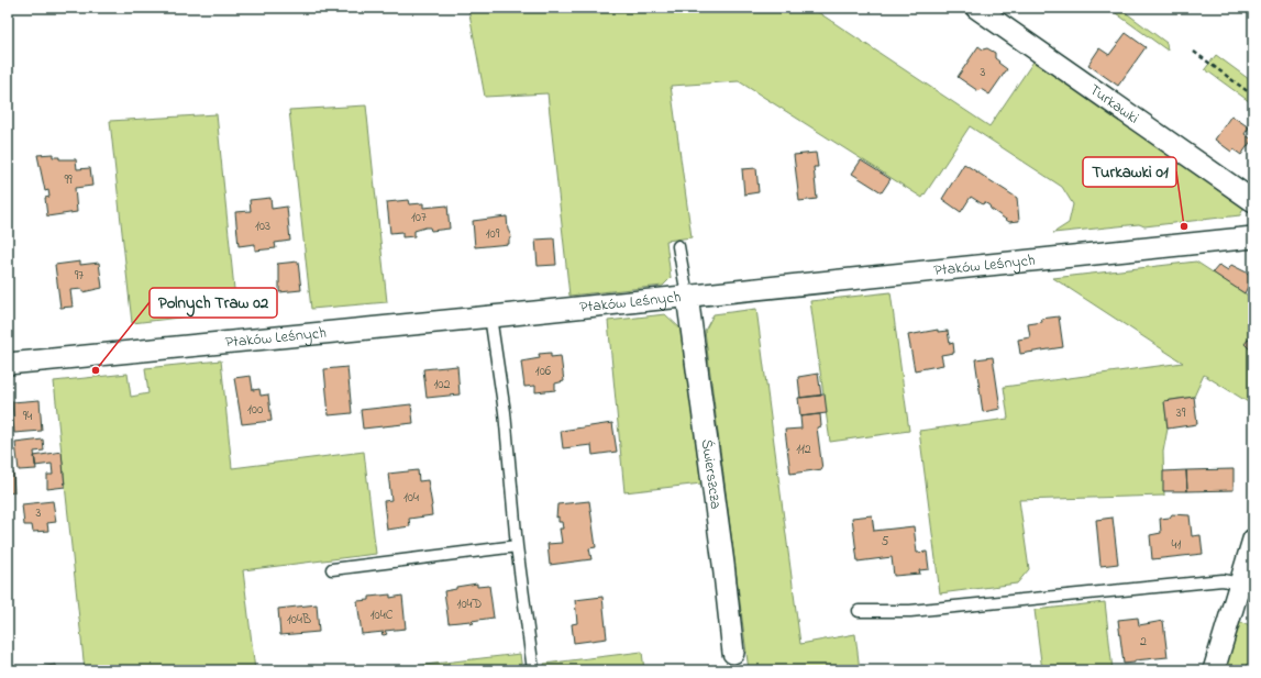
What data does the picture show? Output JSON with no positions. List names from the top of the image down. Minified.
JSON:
{"streets":{"street":["Turkawki","Ptaków Leśnych","Świerszcza"]},"crossings":[["Ptaków Leśnych","Świerszcza"]],"places":["Turkawki 01","Polnych Traw 02"],"house_numbers":["3","99","107","103","109","97","106","102","100","39","94","112","104","3","5","41","104D","104C","104B","2"]}
